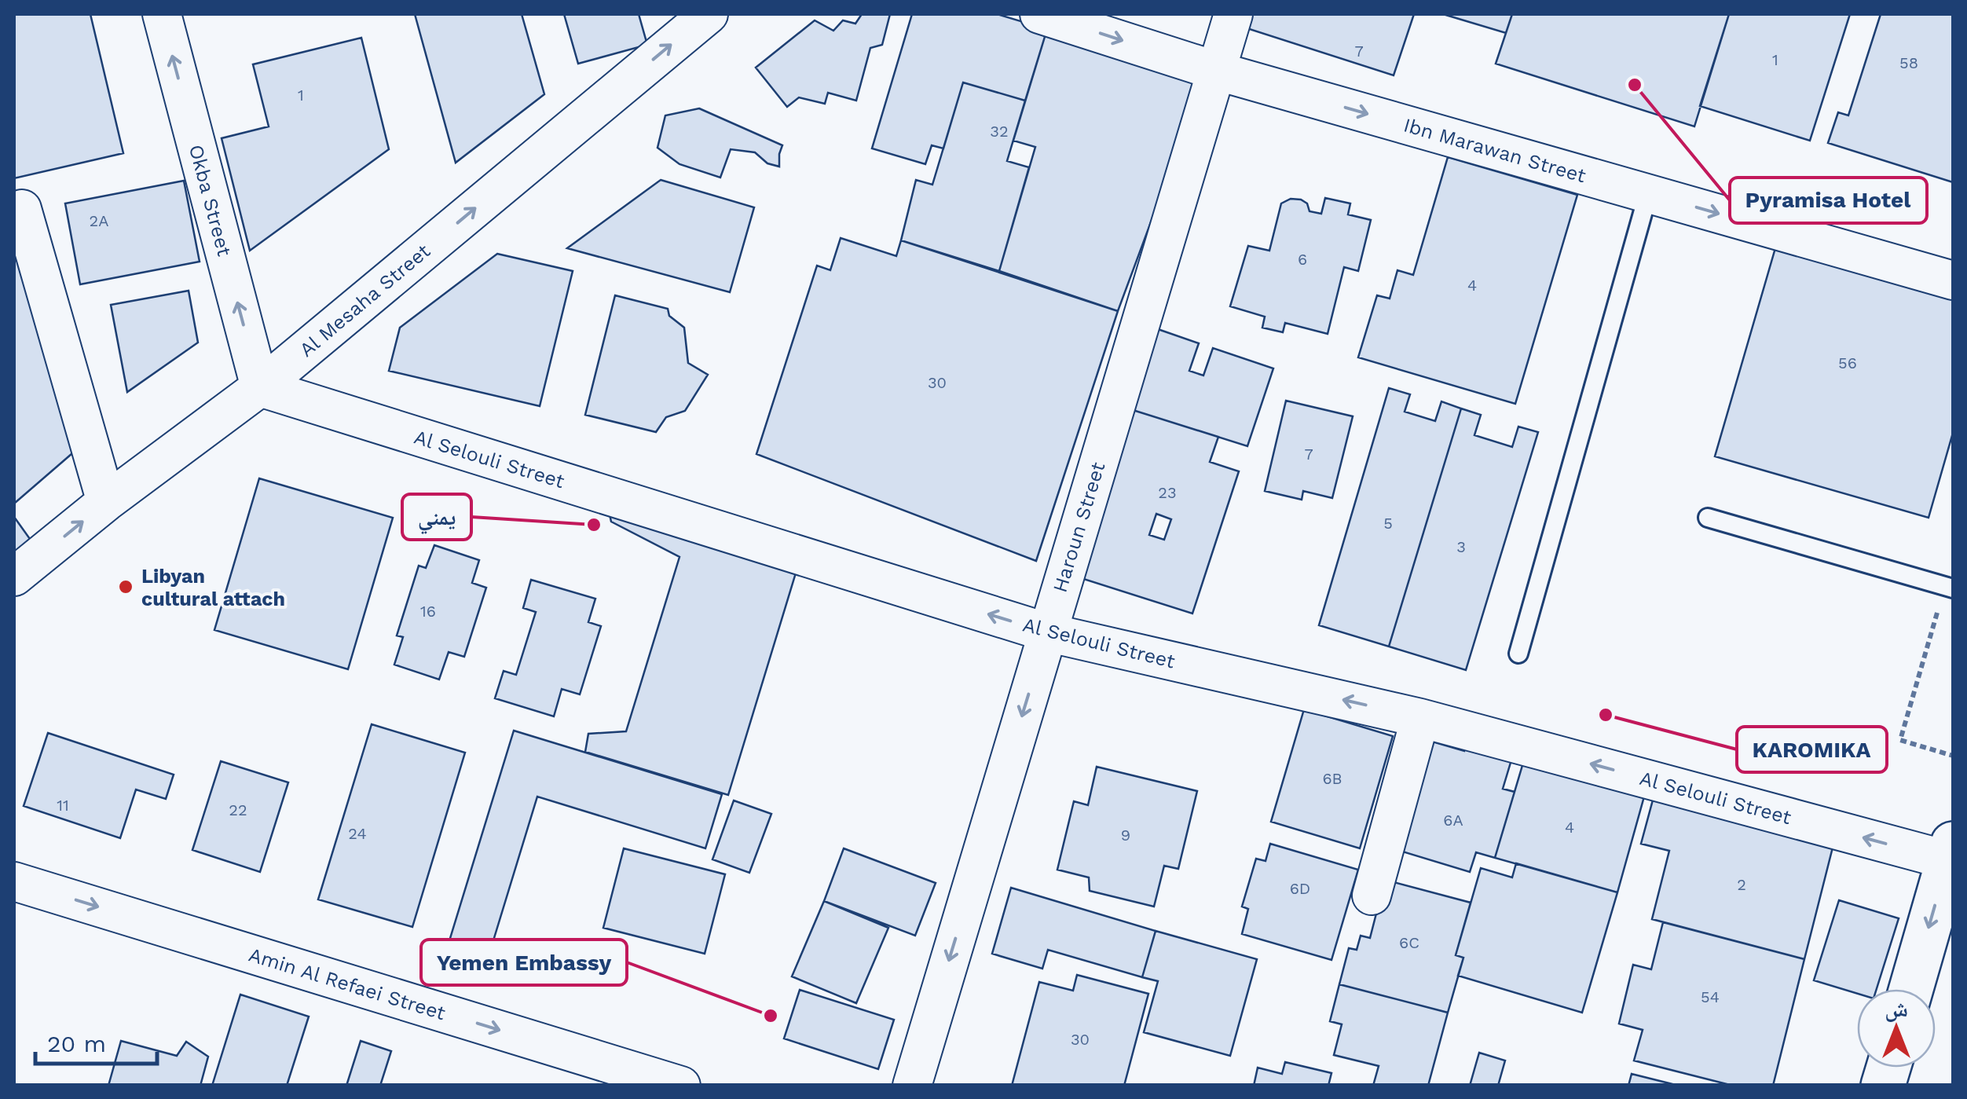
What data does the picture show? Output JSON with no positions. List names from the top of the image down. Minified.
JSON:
{"streets":{"street":["Ibn Marawan Street","Okba Street","Al Mesaha Street","Al Selouli Street","Haroun Street","Amin Al Refaei Street"]},"crossings":[["Ibn Marawan Street","Haroun Street"],["Okba Street","Al Mesaha Street"],["Okba Street","Al Selouli Street"],["Al Mesaha Street","Al Selouli Street"],["Al Selouli Street","Haroun Street"]],"one_way":["Ibn Marawan Street","Al Mesaha Street","Al Selouli Street","Haroun Street","Amin Al Refaei Street"],"places":["Pyramisa Hotel","يمني","Libyan cultural attach","KAROMIKA","Yemen Embassy"],"house_numbers":["7","1","58","1","32","2A","6","4","56","30","7","23","5","3","16","6B","11","22","6A","4","24","9","2","6D","6C","54","30"],"scale_bar":"20 m","north":"top"}
